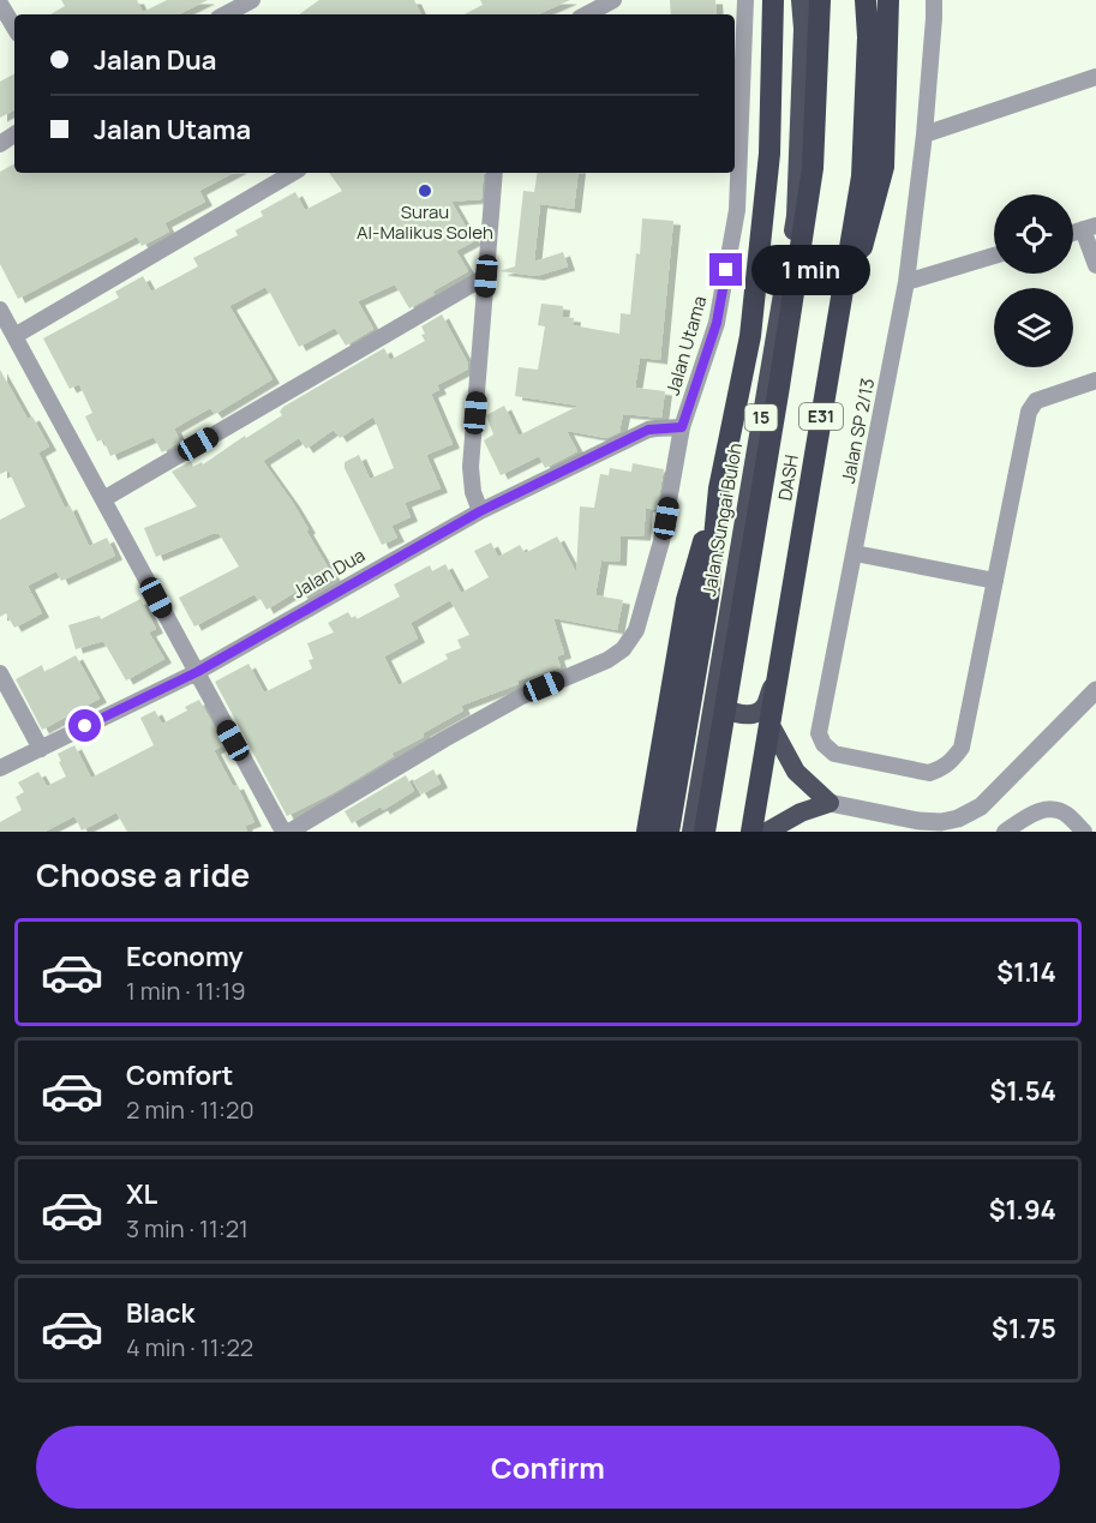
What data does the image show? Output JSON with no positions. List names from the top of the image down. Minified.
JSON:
{"streets":{"highway":["E31","15","DASH","Jalan Sungai Buloh"],"street":["Jalan Utama","Jalan SP 2/13","Jalan Dua"]},"crossings":[["Jalan Utama","Jalan Dua"]],"places":["Surau Al-Malikus Soleh"],"page":{"banner":["Jalan Dua","Jalan Utama"],"bubble":"1 min","heading":"Choose a ride","list":[{"name":"Economy","note":"1 min · 11:19","value":"$1.14"},{"name":"Comfort","note":"2 min · 11:20","value":"$1.54"},{"name":"XL","note":"3 min · 11:21","value":"$1.94"},{"name":"Black","note":"4 min · 11:22","value":"$1.75"}],"buttons":"Confirm"}}
